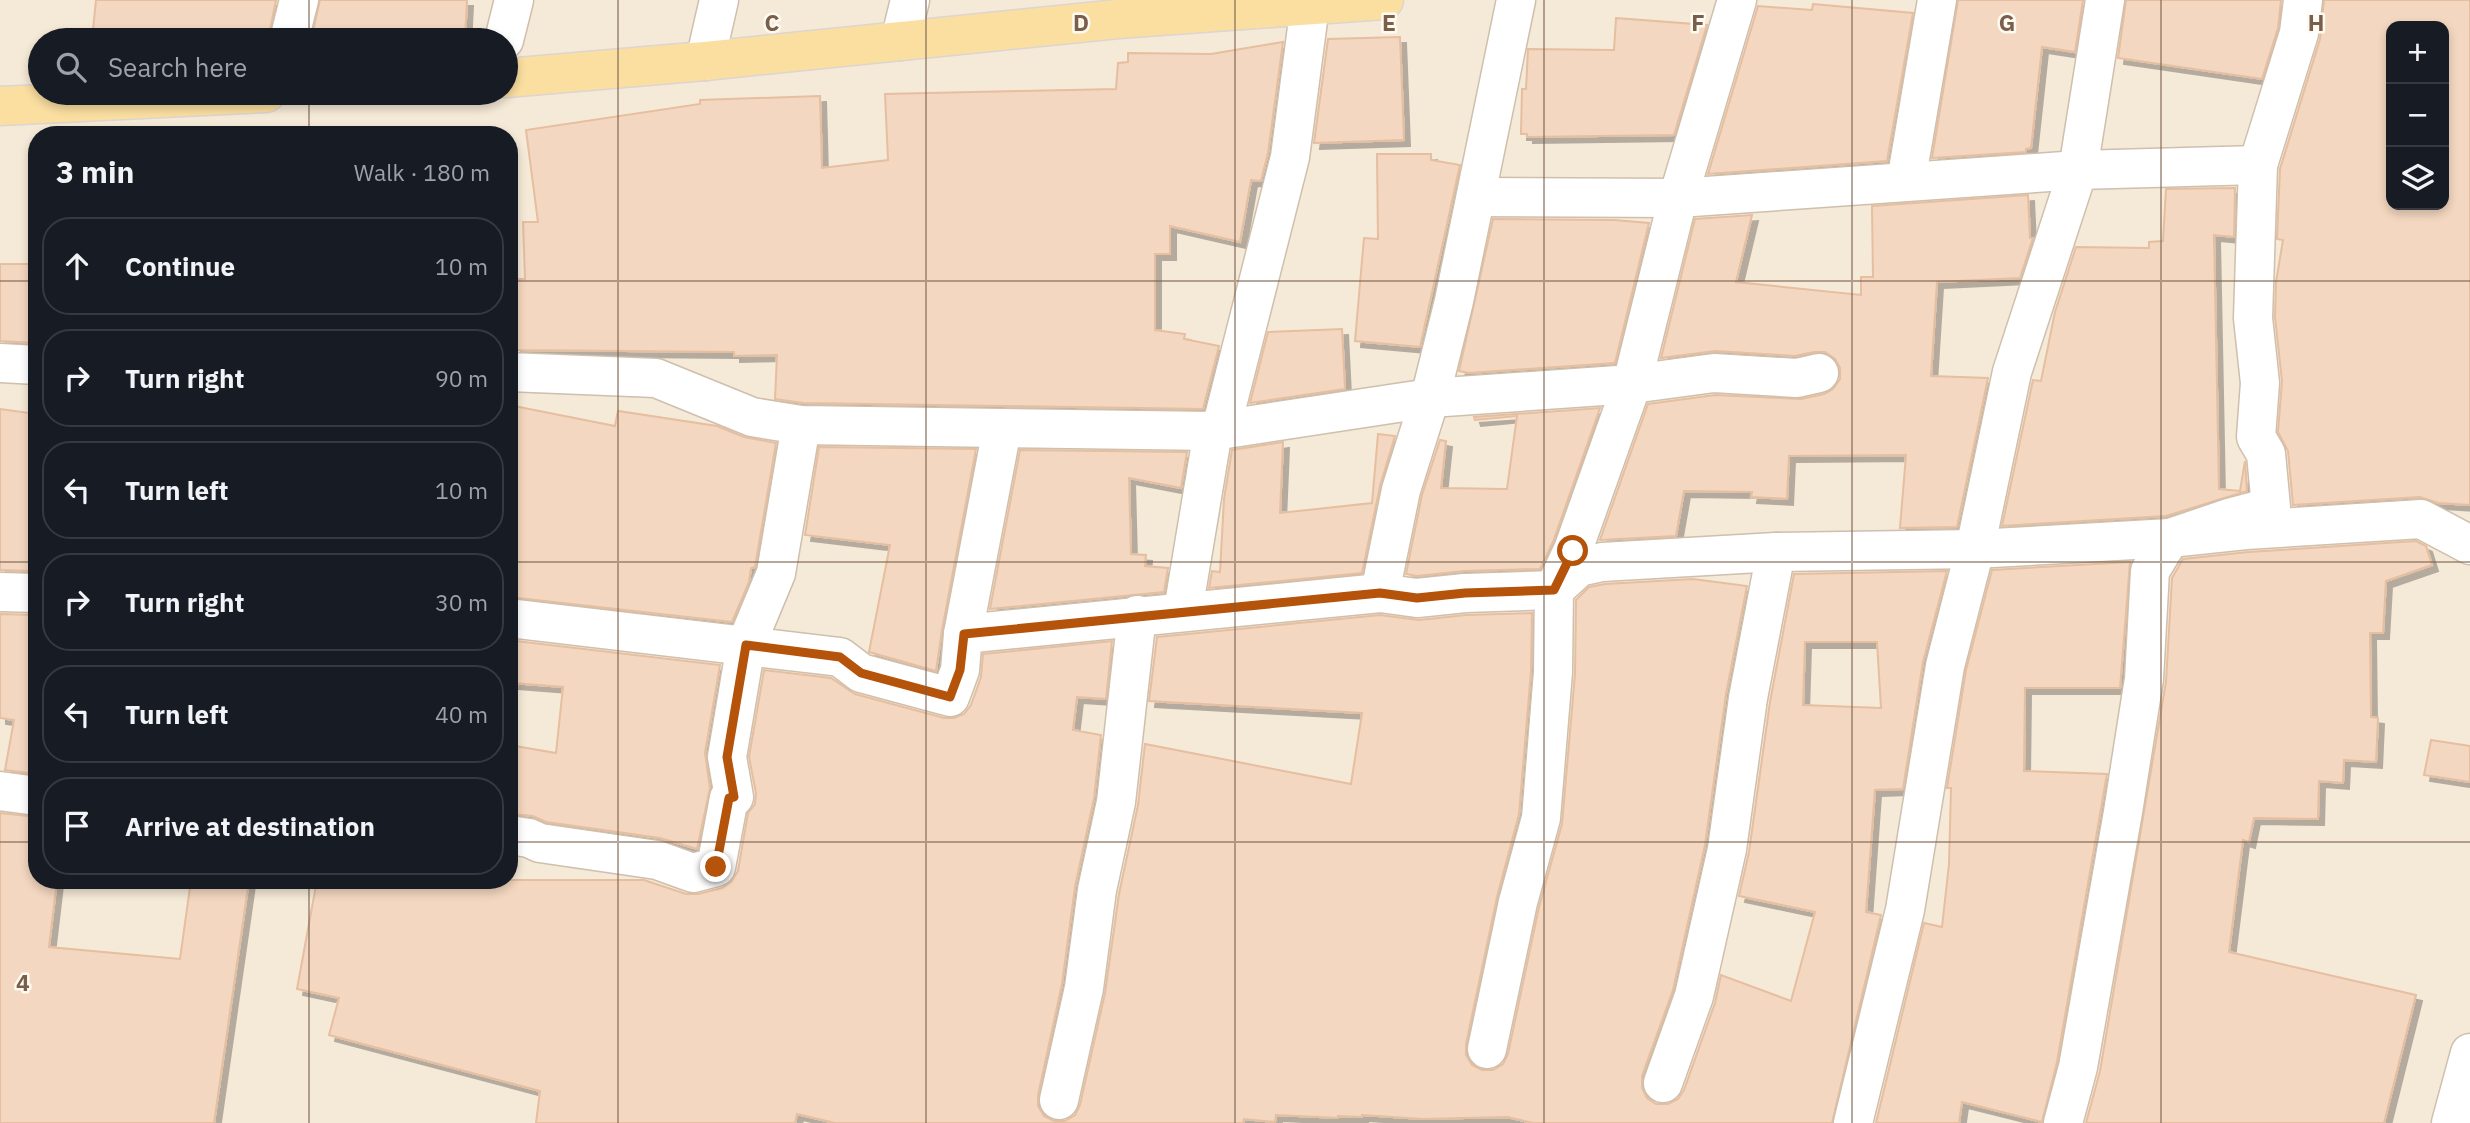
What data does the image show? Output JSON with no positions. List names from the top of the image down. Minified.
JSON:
{"page":{"map_buttons":["+","−"],"search":"Search here","heading":["3 min","Walk · 180 m"],"list":[["Continue","10 m"],["Turn right","90 m"],["Turn left","10 m"],["Turn right","30 m"],["Turn left","40 m"],"Arrive at destination"]},"grid":{"columns":["C","D","E","F","G","H"],"rows":["4"]}}
